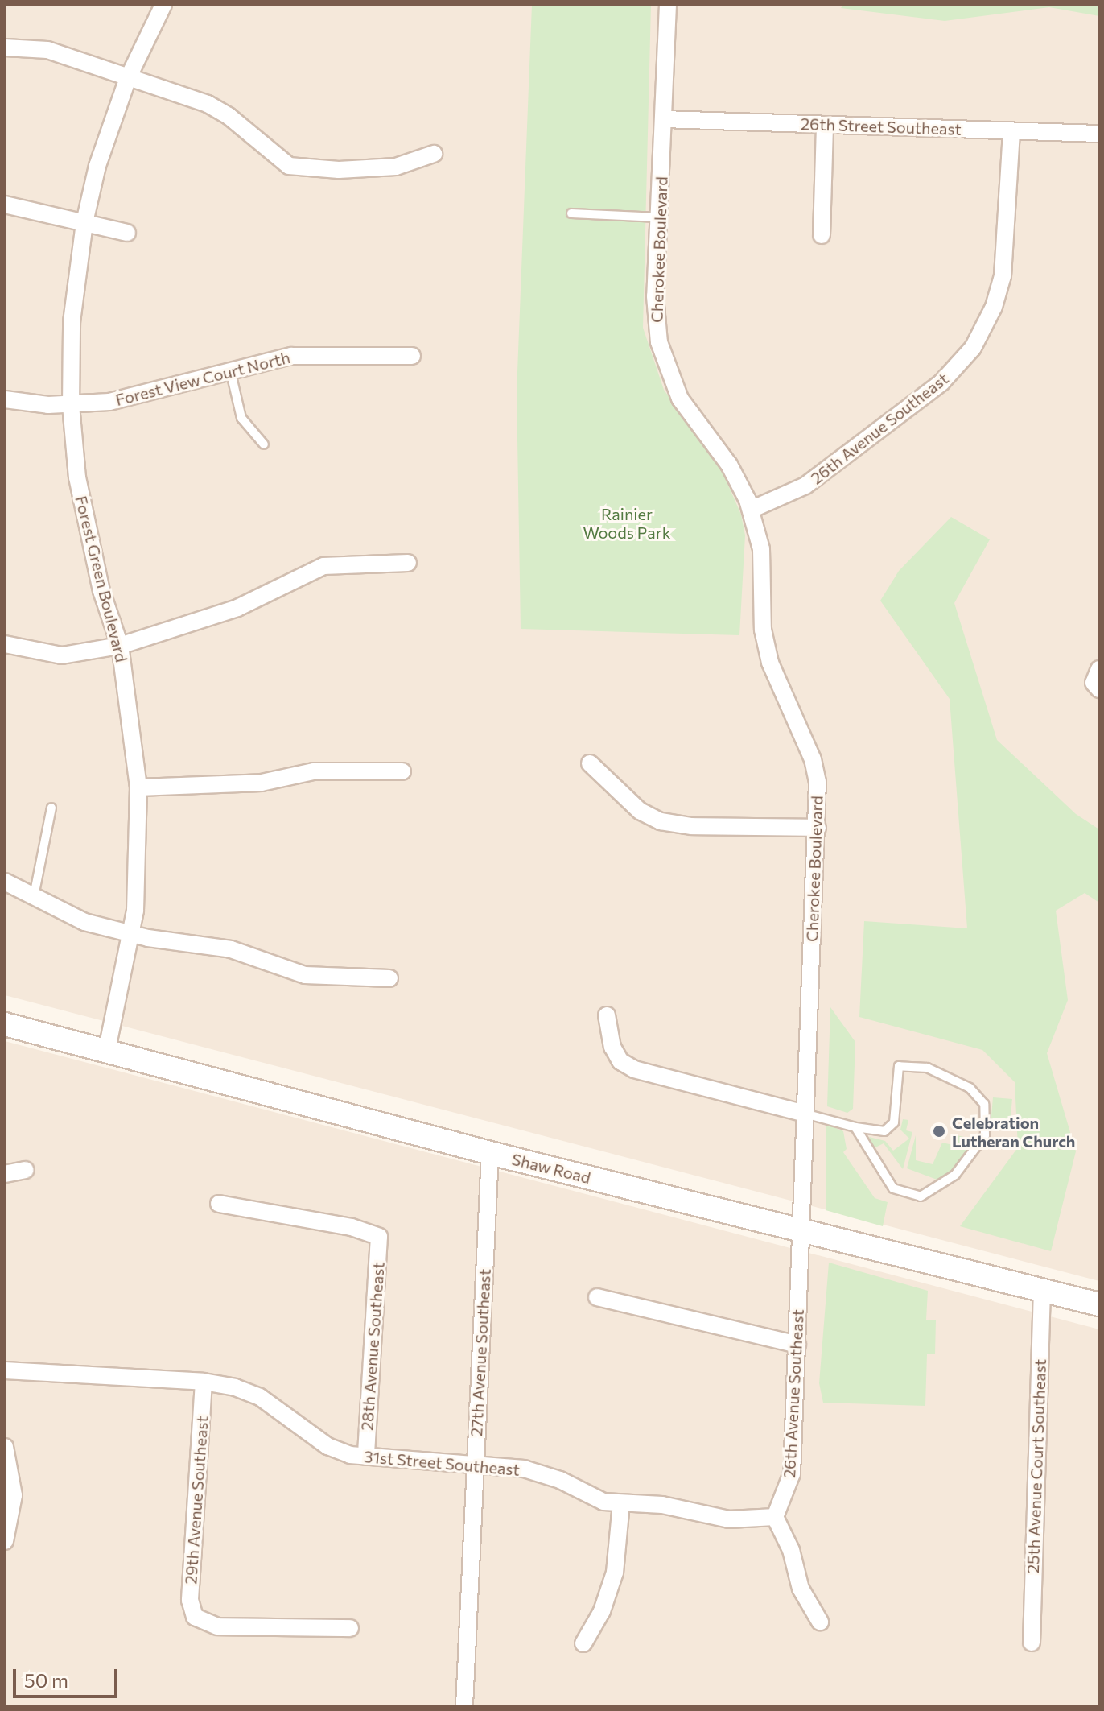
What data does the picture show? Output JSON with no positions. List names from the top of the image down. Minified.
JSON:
{"streets":{"main road":["Shaw Road"],"street":["26th Street Southeast","Cherokee Boulevard","Forest View Court North","26th Avenue Southeast","Forest Green Boulevard","28th Avenue Southeast","27th Avenue Southeast","31st Street Southeast","25th Avenue Court Southeast","29th Avenue Southeast"]},"crossings":[["26th Street Southeast","Cherokee Boulevard"],["26th Street Southeast","26th Avenue Southeast"],["Cherokee Boulevard","26th Avenue Southeast"],["Cherokee Boulevard","Shaw Road"],["Forest View Court North","Forest Green Boulevard"],["26th Avenue Southeast","Shaw Road"],["26th Avenue Southeast","31st Street Southeast"],["Forest Green Boulevard","Shaw Road"],["Shaw Road","27th Avenue Southeast"],["Shaw Road","25th Avenue Court Southeast"],["28th Avenue Southeast","31st Street Southeast"],["27th Avenue Southeast","31st Street Southeast"],["31st Street Southeast","29th Avenue Southeast"]],"parks":["Rainier Woods Park"],"places":["Celebration Lutheran Church"],"scale_bar":"50 m"}
